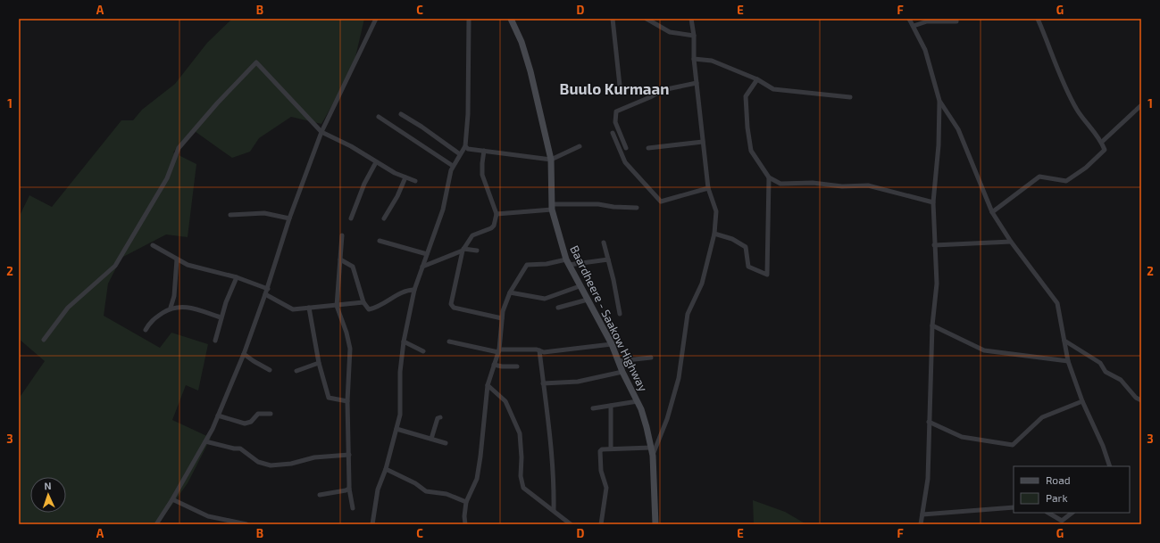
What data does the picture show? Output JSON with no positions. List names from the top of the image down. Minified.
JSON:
{"streets":{"main road":["Baardheere - Saakow Highway"]},"districts":["Buulo Kurmaan"],"legend":["Road","Park"],"north":"top","grid":{"columns":["A","B","C","D","E","F","G"],"rows":["1","2","3"]}}
